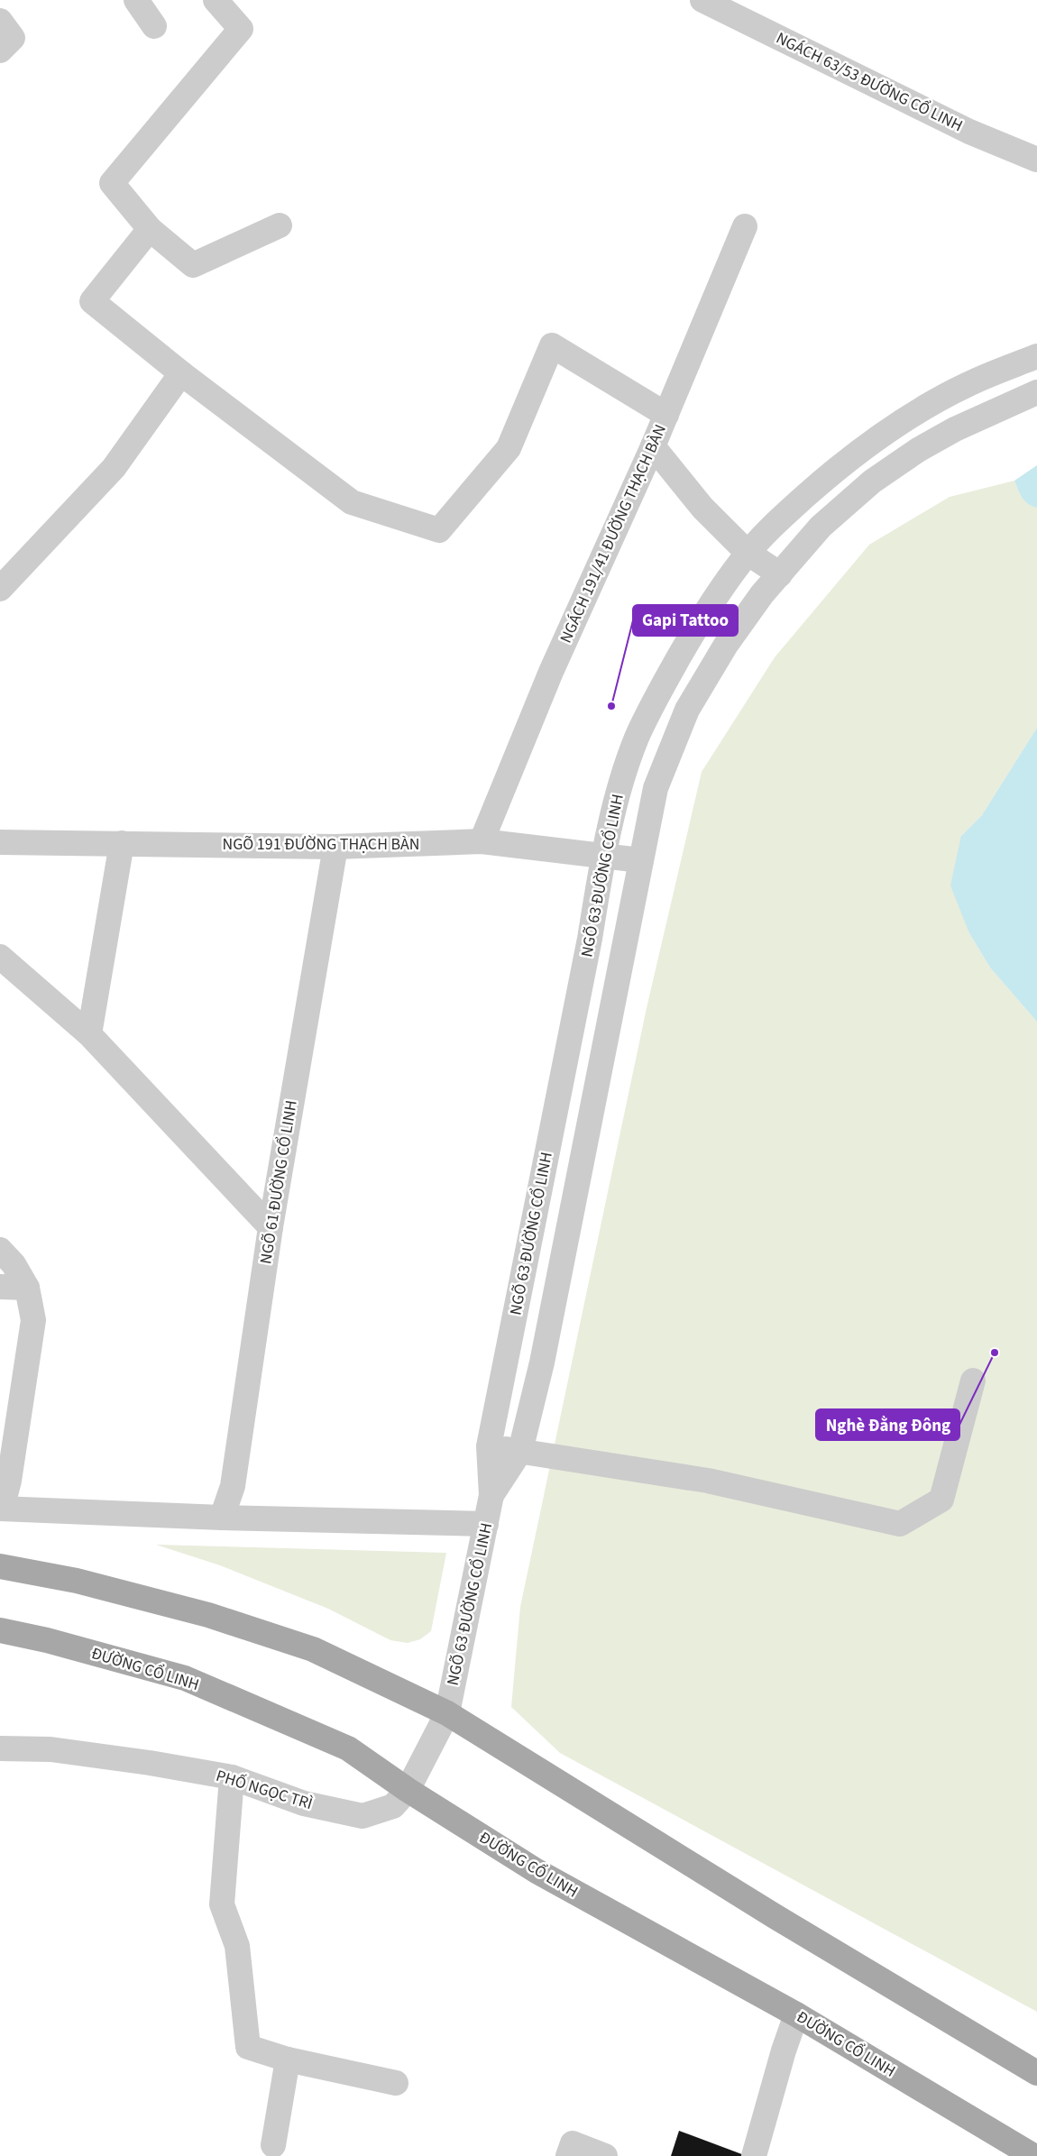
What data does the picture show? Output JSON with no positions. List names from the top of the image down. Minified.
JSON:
{"streets":{"main road":["ĐƯỜNG CỔ LINH"],"street":["NGÁCH 63/53 ĐƯỜNG CỔ LINH","NGÁCH 191/41 ĐƯỜNG THẠCH BÀN","NGÕ 191 ĐƯỜNG THẠCH BÀN","NGÕ 63 ĐƯỜNG CỔ LINH","NGÕ 61 ĐƯỜNG CỔ LINH","PHỐ NGỌC TRÌ"]},"crossings":[["NGÁCH 191/41 ĐƯỜNG THẠCH BÀN","NGÕ 191 ĐƯỜNG THẠCH BÀN"],["NGÕ 191 ĐƯỜNG THẠCH BÀN","NGÕ 63 ĐƯỜNG CỔ LINH"],["NGÕ 191 ĐƯỜNG THẠCH BÀN","NGÕ 61 ĐƯỜNG CỔ LINH"],["NGÕ 63 ĐƯỜNG CỔ LINH","PHỐ NGỌC TRÌ"],["ĐƯỜNG CỔ LINH","PHỐ NGỌC TRÌ"]],"places":["Gapi Tattoo","Nghè Đằng Đông"]}
